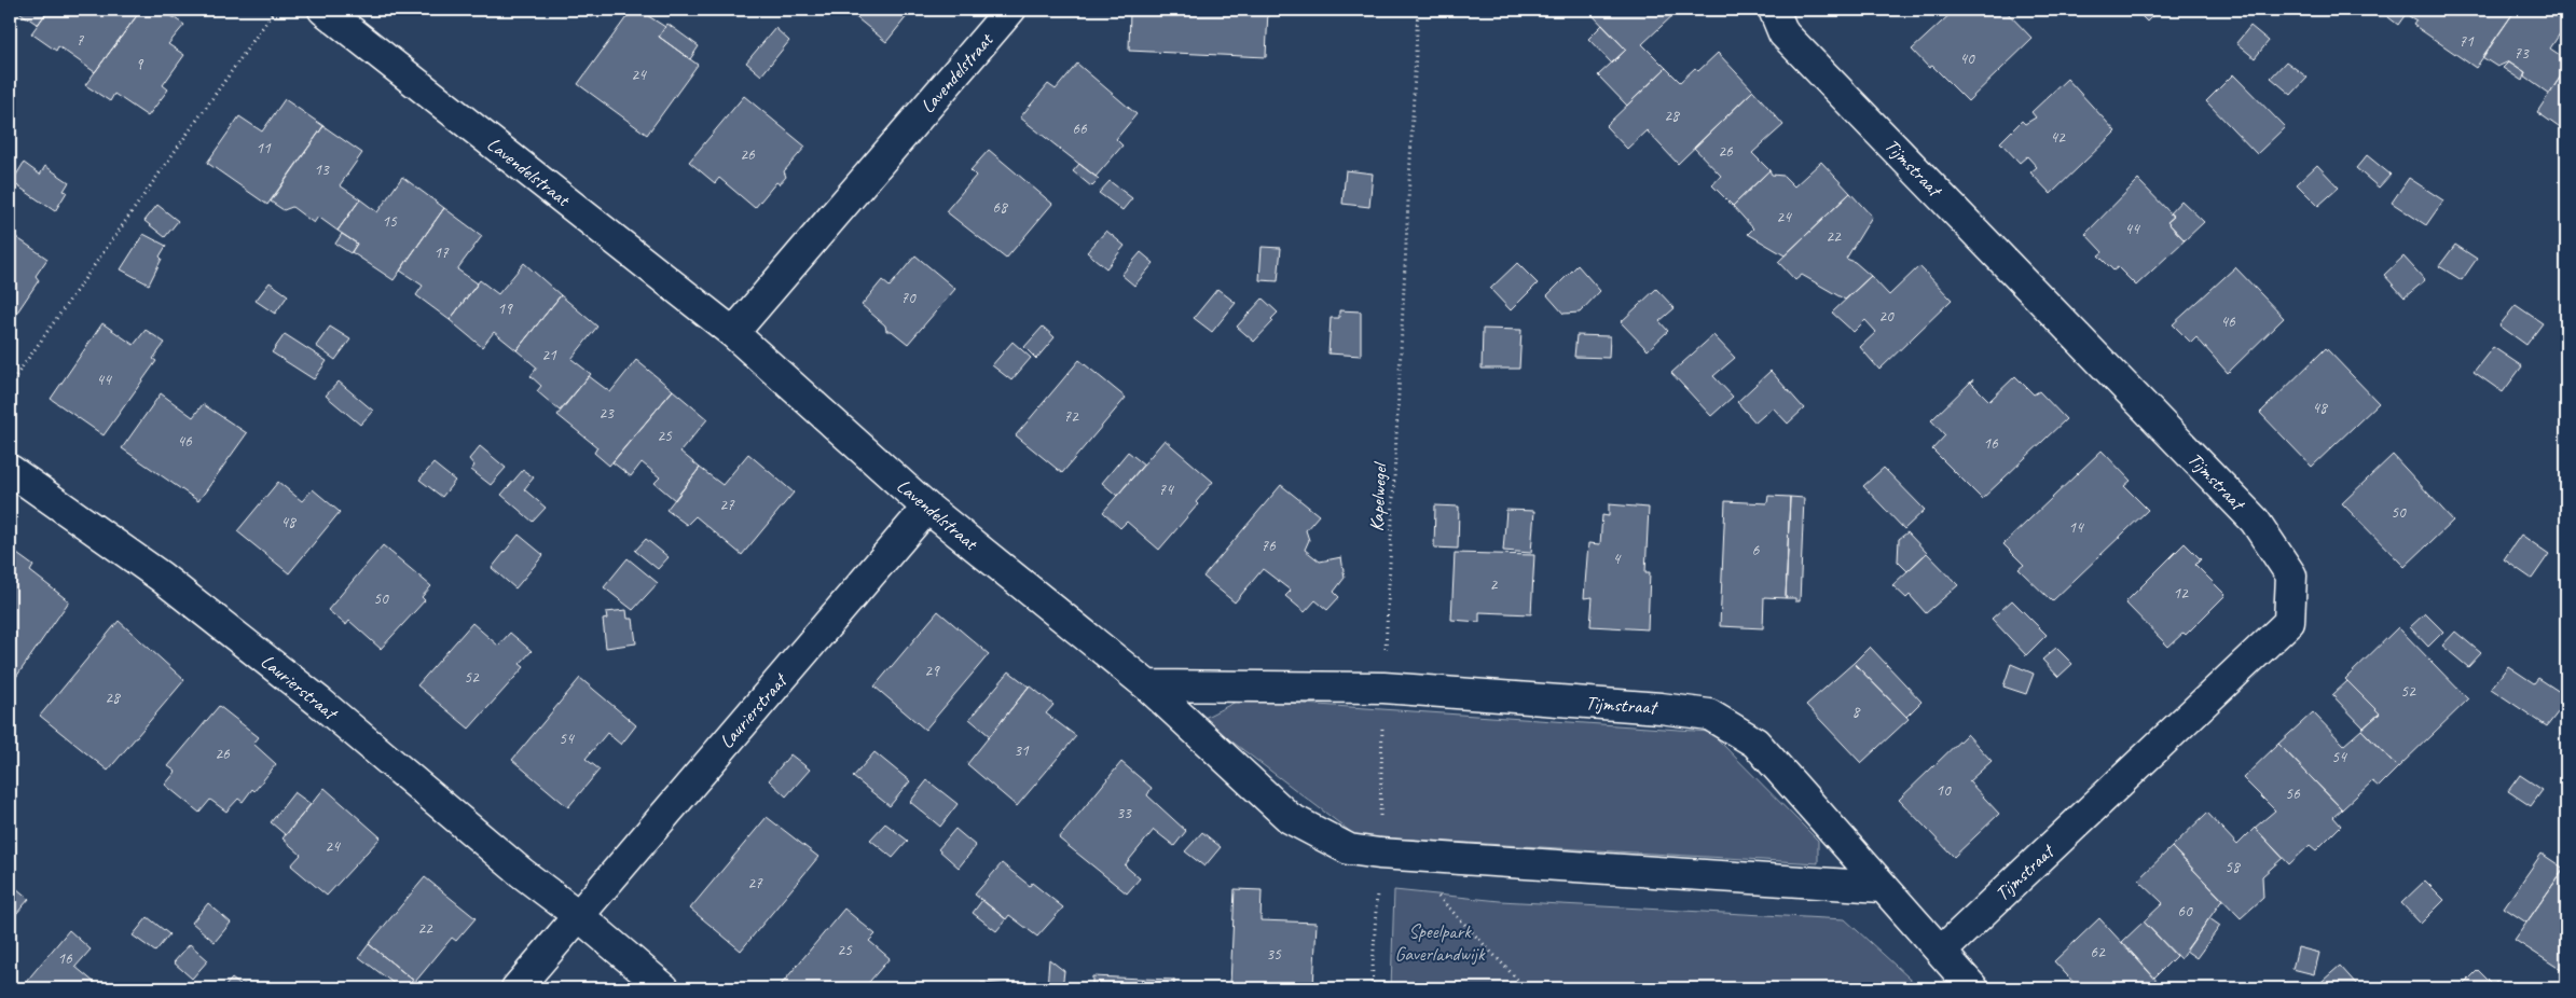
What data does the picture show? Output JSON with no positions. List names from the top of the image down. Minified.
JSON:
{"streets":{"street":["Lavendelstraat","Tijmstraat","Laurierstraat"],"path":["Kapelwegel"]},"crossings":[["Lavendelstraat","Kapelwegel"],["Lavendelstraat","Laurierstraat"],["Tijmstraat","Kapelwegel"]],"parks":["Speelpark Gaverlandwijk"],"house_numbers":["7","71","73","40","9","24","28","66","42","11","26","26","13","68","24","15","44","22","17","70","19","20","46","21","44","48","23","72","25","46","16","74","27","50","48","14","76","6","4","2","12","50","29","52","52","28","8","54","31","26","54","10","56","33","24","58","27","60","22","25","62","35","16"]}
